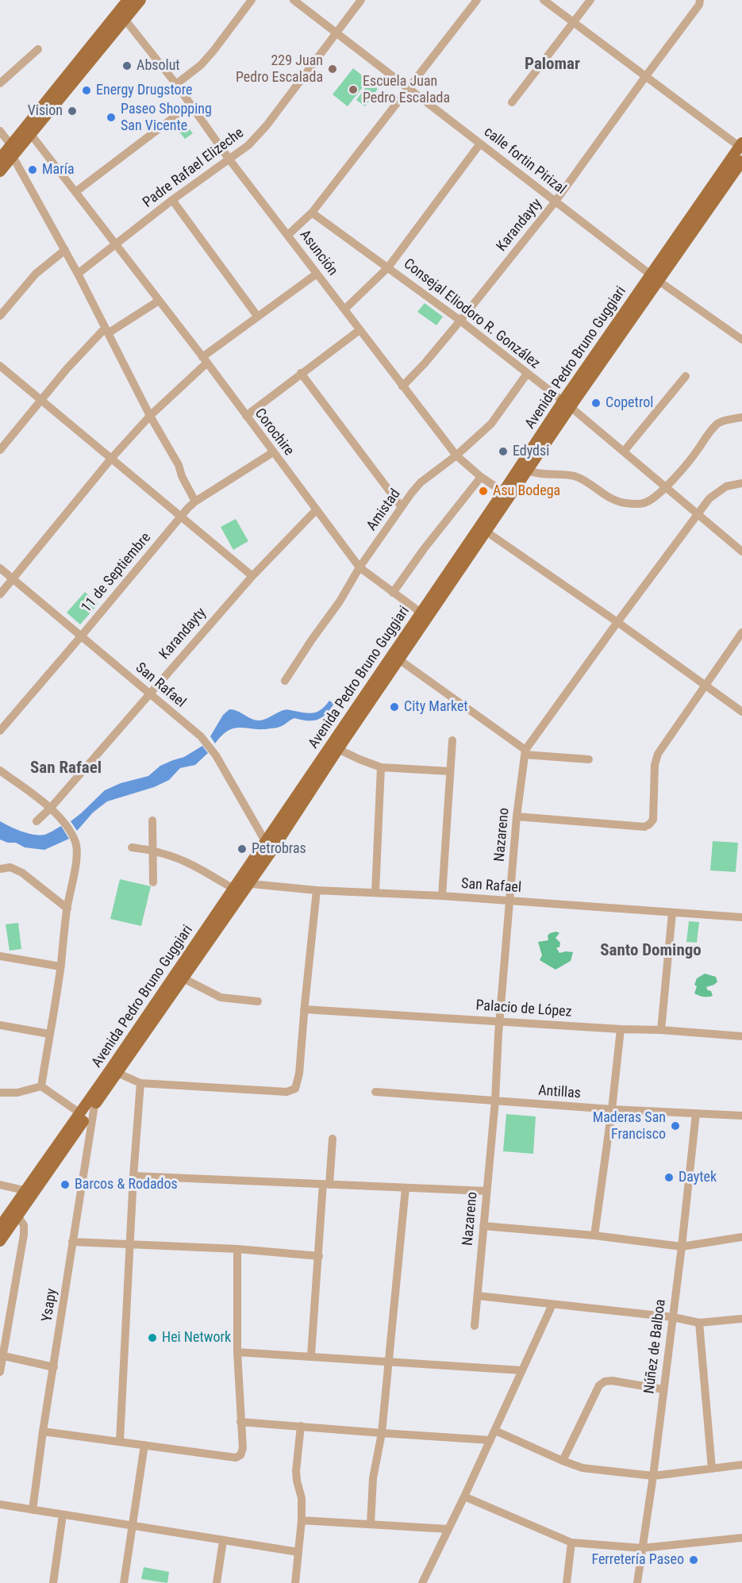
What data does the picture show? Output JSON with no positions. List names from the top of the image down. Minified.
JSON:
{"streets":{"main road":["Avenida Pedro Bruno Guggiari"],"street":["calle fortin Pirizal","Padre Rafael Elizeche","Karandayty","Asunción","Consejal Eliodoro R. González","Corochire","Amistad","11 de Septiembre","San Rafael","Nazareno","Palacio de López","Antillas","Ysapy","Núñez de Balboa"]},"crossings":[["calle fortin Pirizal","Padre Rafael Elizeche"],["calle fortin Pirizal","Karandayty"],["calle fortin Pirizal","Avenida Pedro Bruno Guggiari"],["Padre Rafael Elizeche","Asunción"],["Padre Rafael Elizeche","Corochire"],["Karandayty","Asunción"],["Karandayty","Consejal Eliodoro R. González"],["Karandayty","Corochire"],["Karandayty","San Rafael"],["Asunción","Avenida Pedro Bruno Guggiari"],["Asunción","Amistad"],["Consejal Eliodoro R. González","Avenida Pedro Bruno Guggiari"],["Consejal Eliodoro R. González","Amistad"],["Consejal Eliodoro R. González","Nazareno"],["Avenida Pedro Bruno Guggiari","Corochire"],["Avenida Pedro Bruno Guggiari","San Rafael"],["Avenida Pedro Bruno Guggiari","Ysapy"],["Corochire","Amistad"],["Corochire","11 de Septiembre"],["11 de Septiembre","San Rafael"],["San Rafael","Nazareno"],["Nazareno","Palacio de López"],["Nazareno","Antillas"],["Antillas","Núñez de Balboa"]],"districts":["Palomar","San Rafael","Santo Domingo"],"places":["Absolut","229 Juan Pedro Escalada","Escuela Juan Pedro Escalada","Energy Drugstore","Vision","Paseo Shopping San Vicente","María","Copetrol","Edydsi","Asu Bodega","City Market","Petrobras","Maderas San Francisco","Daytek","Barcos & Rodados","Hei Network","Ferretería Paseo"]}
